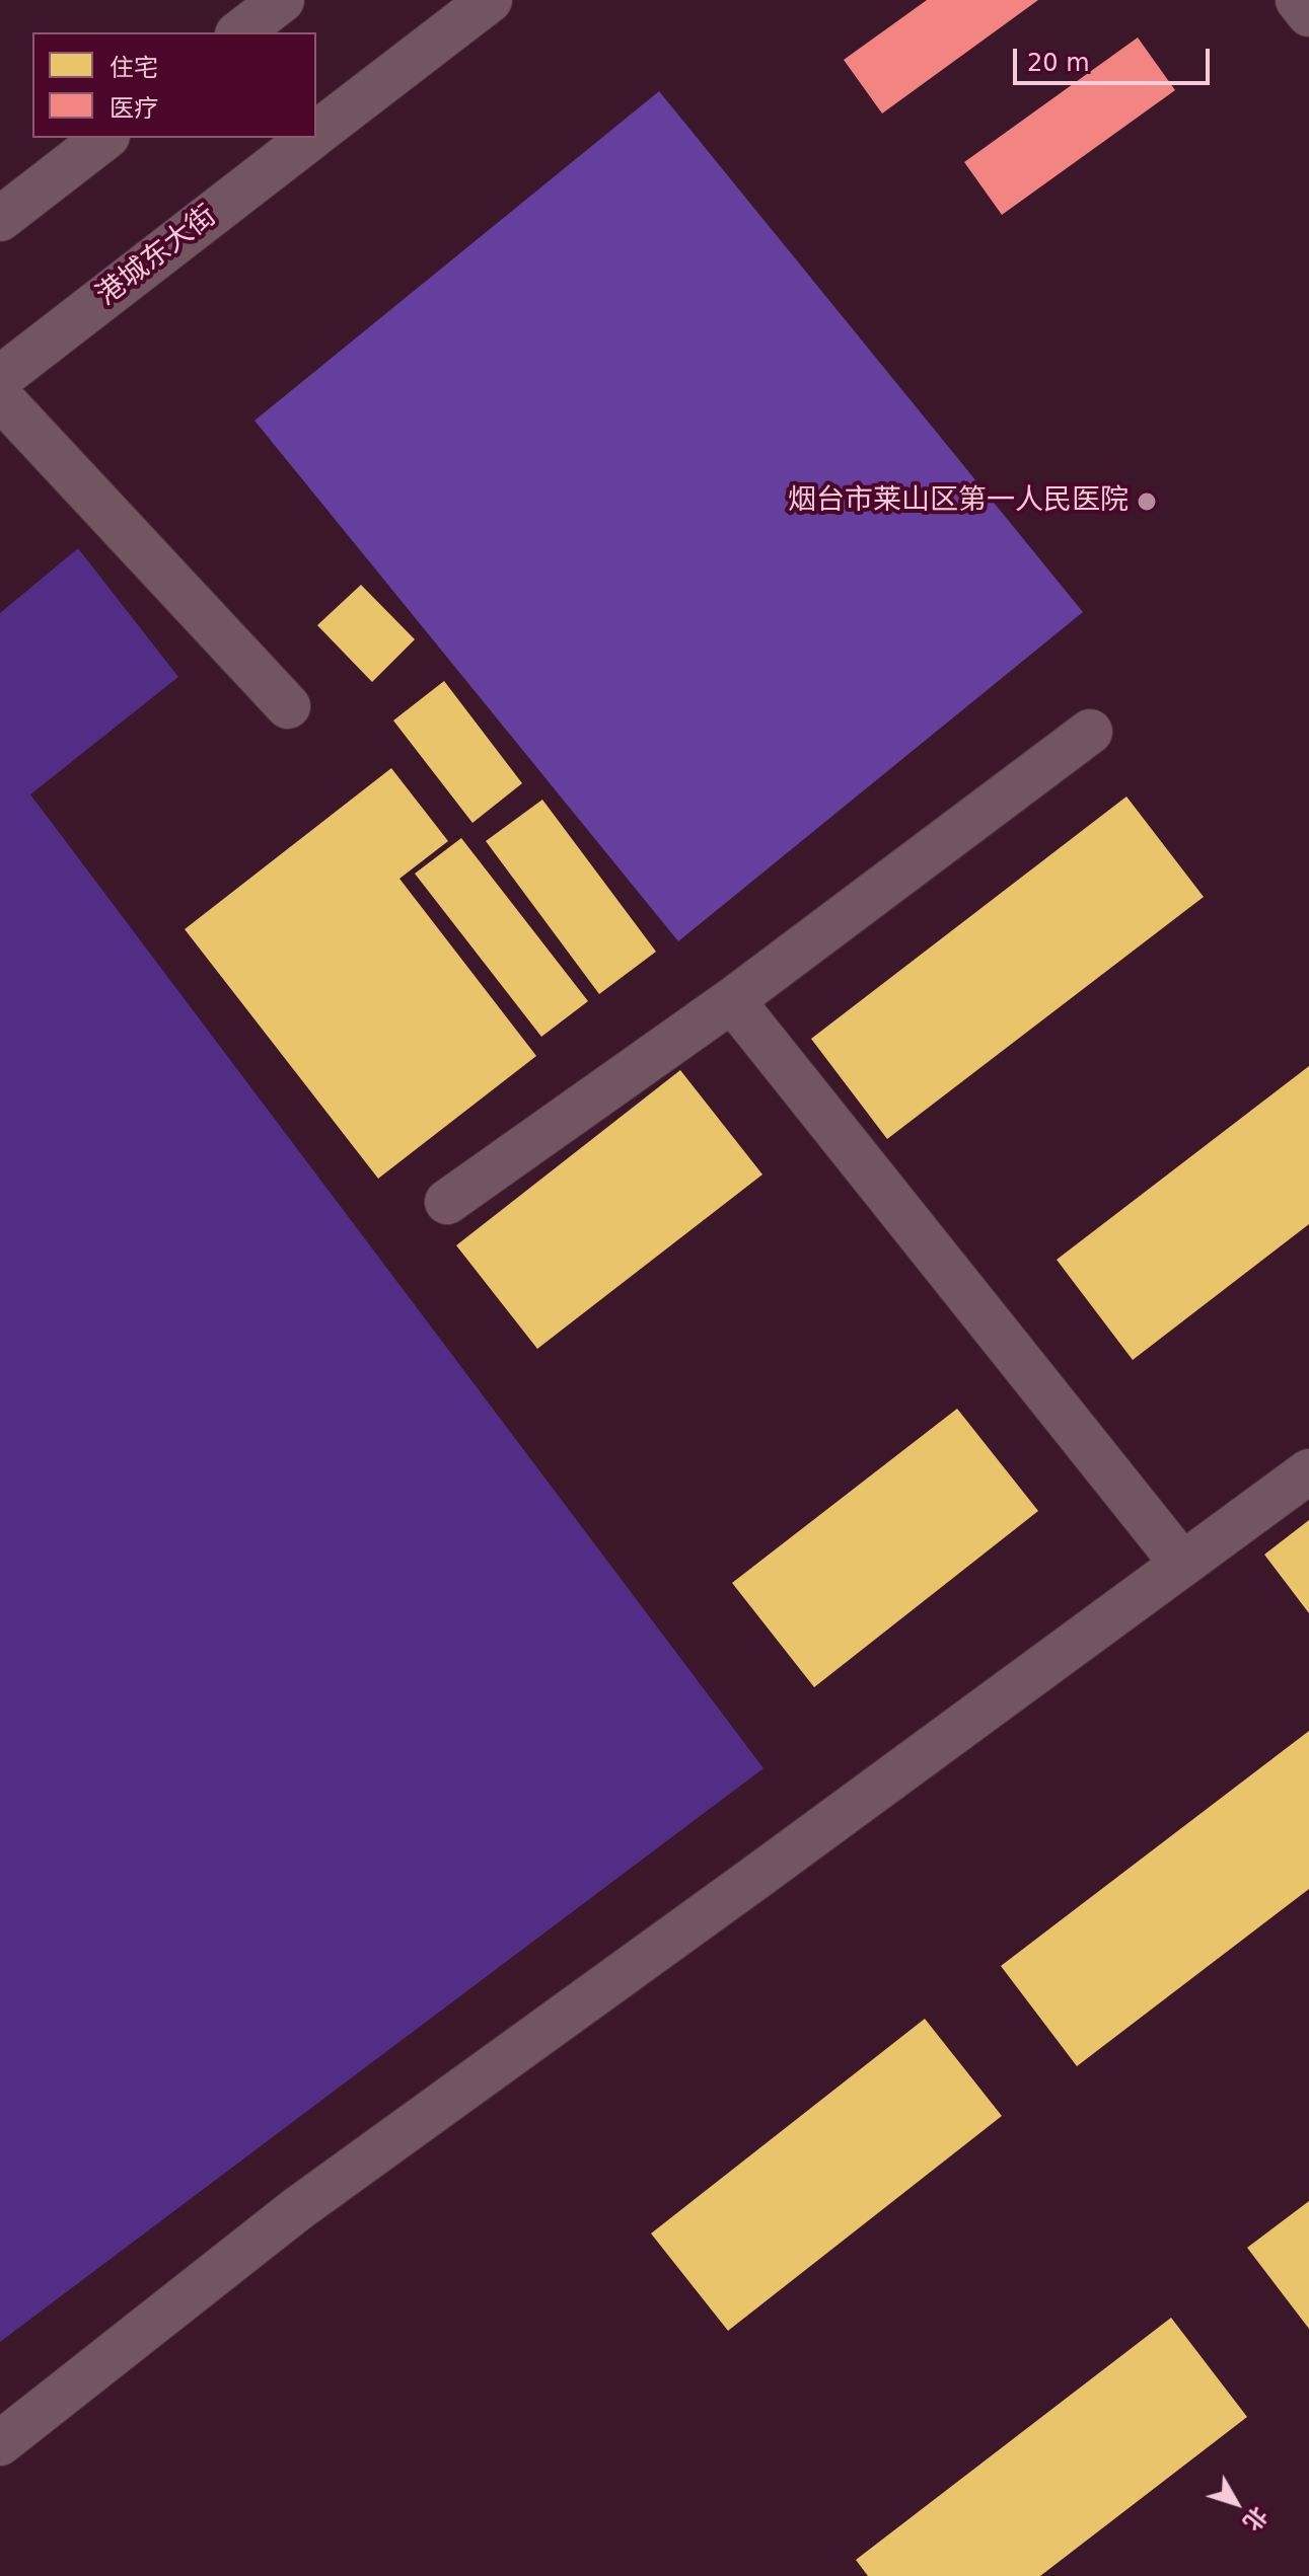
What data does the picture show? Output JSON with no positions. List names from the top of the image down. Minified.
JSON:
{"streets":{"street":["港城东大街"]},"places":["烟台市莱山区第一人民医院"],"legend":["住宅","医疗"],"scale_bar":"20 m","north":"bottom right"}
